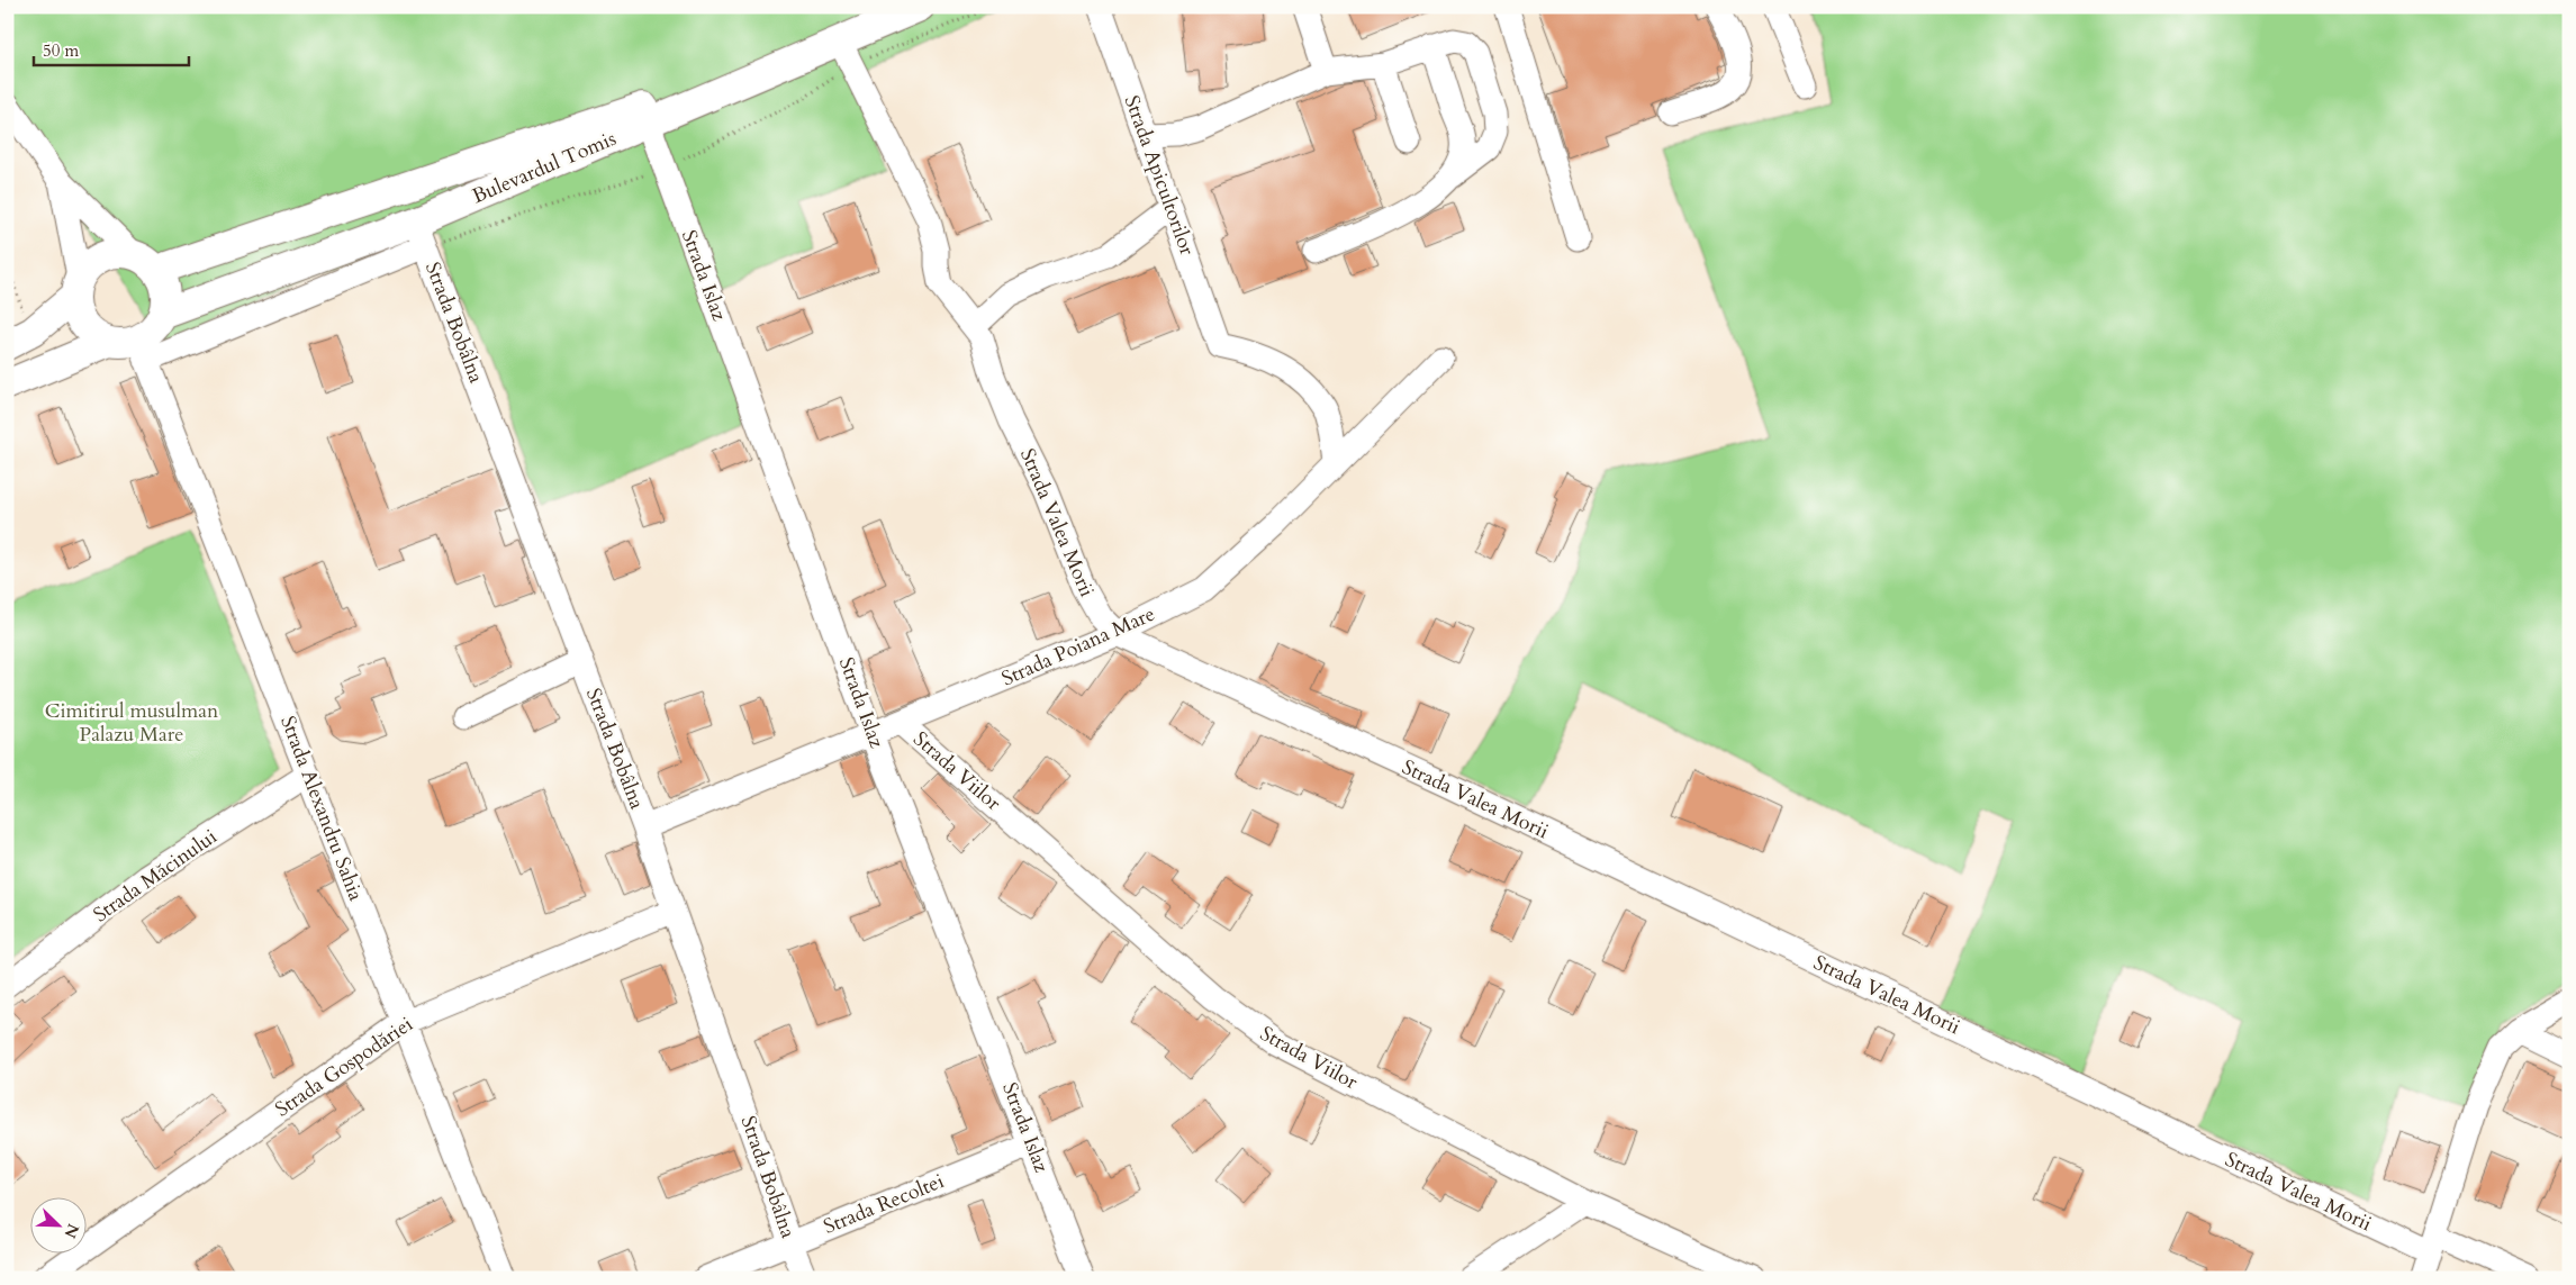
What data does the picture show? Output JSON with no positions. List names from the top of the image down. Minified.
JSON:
{"streets":{"main road":["Bulevardul Tomis"],"street":["Strada Apicultorilor","Strada Islaz","Strada Bobâlna","Strada Valea Morii","Strada Poiana Mare","Strada Viilor","Strada Alexandru Sahia","Strada Măcinului","Strada Gospodăriei","Strada Recoltei"]},"crossings":[["Bulevardul Tomis","Strada Islaz"],["Bulevardul Tomis","Strada Bobâlna"],["Bulevardul Tomis","Strada Valea Morii"],["Bulevardul Tomis","Strada Alexandru Sahia"],["Strada Apicultorilor","Strada Poiana Mare"],["Strada Islaz","Strada Poiana Mare"],["Strada Islaz","Strada Recoltei"],["Strada Bobâlna","Strada Poiana Mare"],["Strada Bobâlna","Strada Gospodăriei"],["Strada Bobâlna","Strada Recoltei"],["Strada Valea Morii","Strada Poiana Mare"],["Strada Poiana Mare","Strada Viilor"],["Strada Alexandru Sahia","Strada Măcinului"],["Strada Alexandru Sahia","Strada Gospodăriei"]],"parks":["Cimitirul musulman Palazu Mare"],"scale_bar":"50 m","north":"bottom right"}
